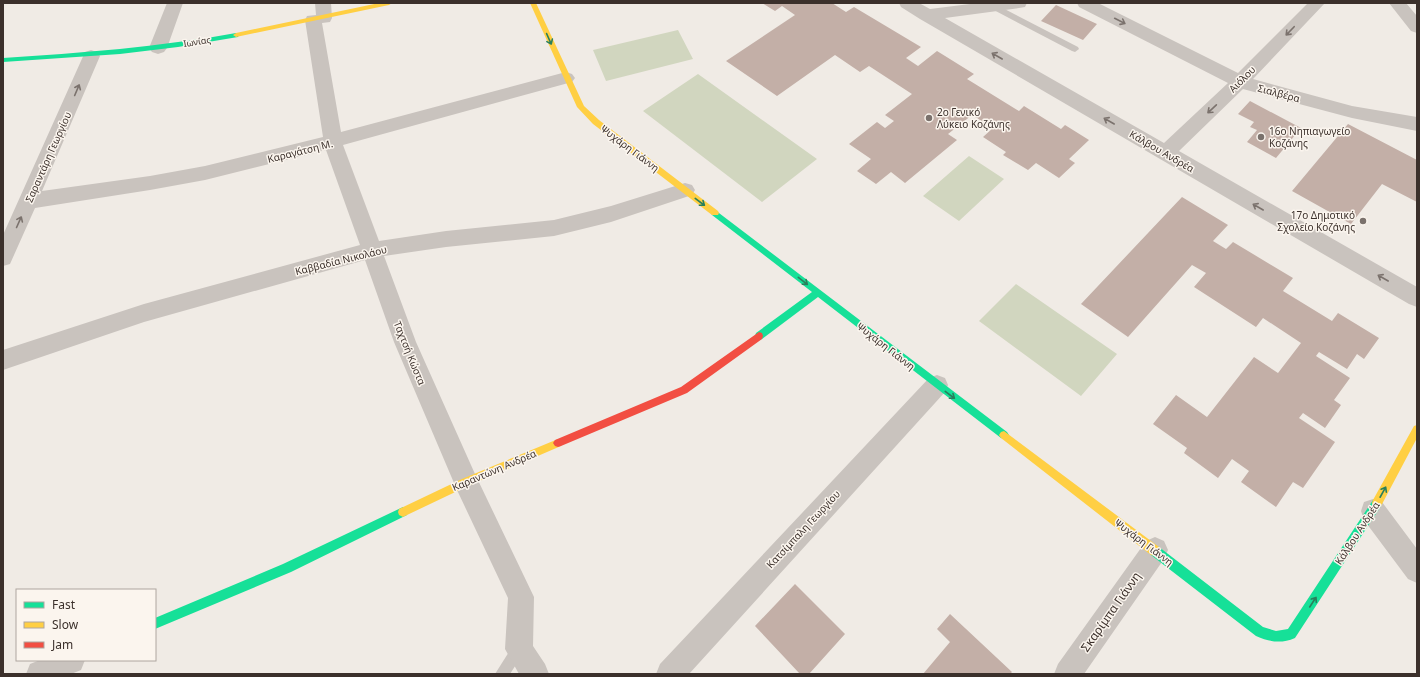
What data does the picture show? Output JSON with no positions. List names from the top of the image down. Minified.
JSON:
{"streets":{"street":["Ιωνίας","Αιόλου","Σιαλβέρα","Ψυχάρη Γιάννη","Καραγάτση Μ.","Κάλβου Ανδρέα","Σαραντάρη Γεωργίου","Καββαδία Νικολάου","Ταχτσή Κώστα","Καραντώνη Ανδρέα","Κατσίμπαλη Γεωργίου","Σκαρίμπα Γιάννη"]},"crossings":[["Ιωνίας","Σαραντάρη Γεωργίου"],["Ιωνίας","Ταχτσή Κώστα"],["Αιόλου","Σιαλβέρα"],["Αιόλου","Κάλβου Ανδρέα"],["Ψυχάρη Γιάννη","Καραγάτση Μ."],["Ψυχάρη Γιάννη","Κάλβου Ανδρέα"],["Ψυχάρη Γιάννη","Καββαδία Νικολάου"],["Ψυχάρη Γιάννη","Καραντώνη Ανδρέα"],["Ψυχάρη Γιάννη","Κατσίμπαλη Γεωργίου"],["Ψυχάρη Γιάννη","Σκαρίμπα Γιάννη"],["Καραγάτση Μ.","Σαραντάρη Γεωργίου"],["Καραγάτση Μ.","Ταχτσή Κώστα"],["Καββαδία Νικολάου","Ταχτσή Κώστα"],["Ταχτσή Κώστα","Καραντώνη Ανδρέα"]],"one_way":["Αιόλου","Σιαλβέρα","Ψυχάρη Γιάννη","Σαραντάρη Γεωργίου"],"places":["2ο Γενικό Λύκειο Κοζάνης","16ο Νηπιαγωγείο Κοζάνης","17ο Δημοτικό Σχολείο Κοζάνης"],"legend":["Fast","Slow","Jam"]}
